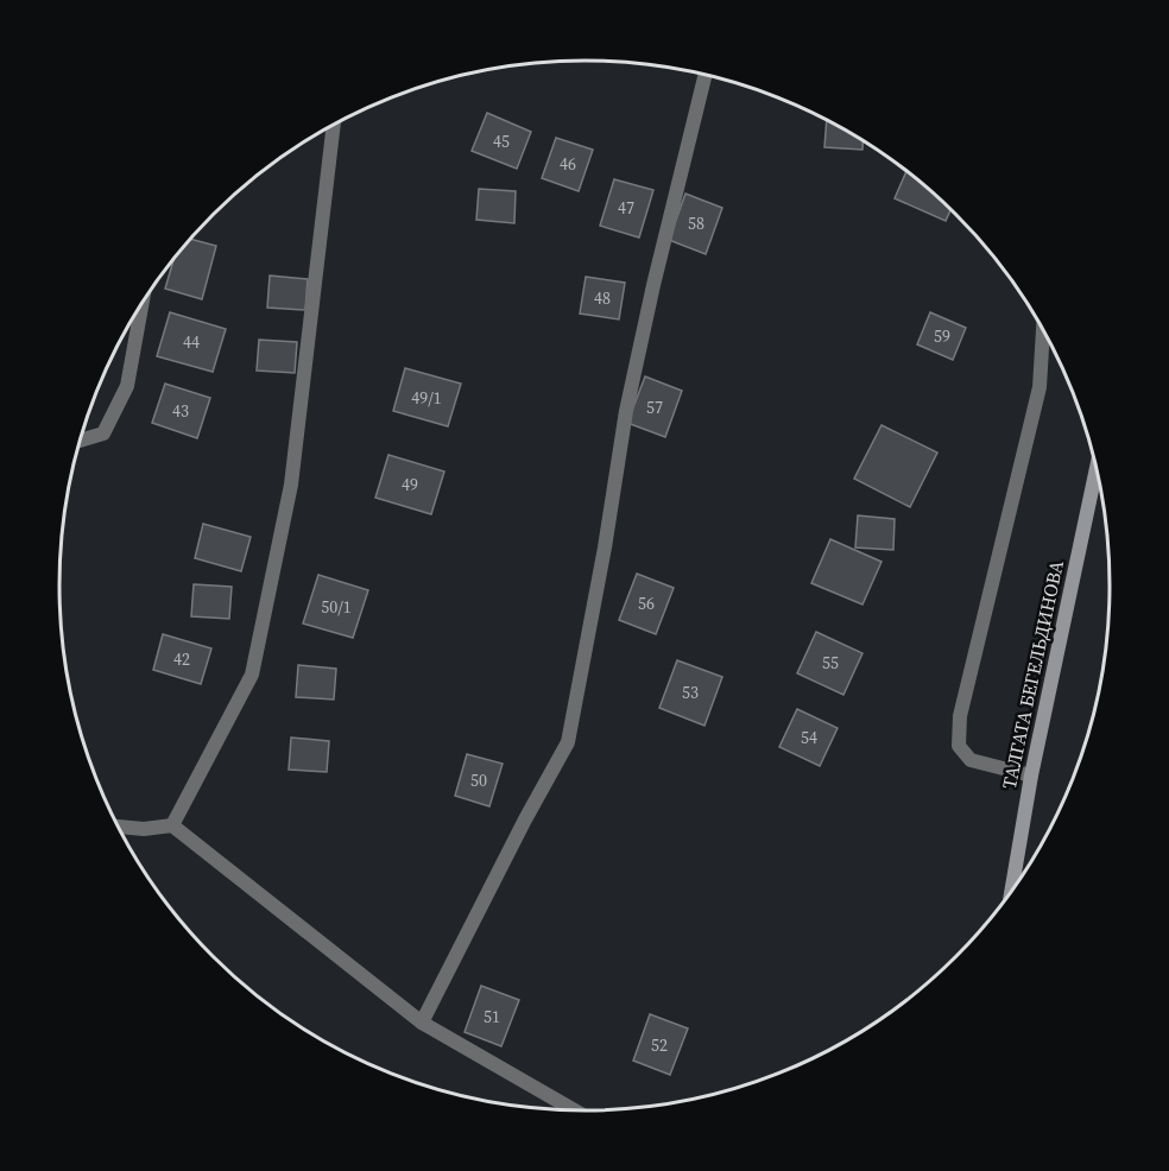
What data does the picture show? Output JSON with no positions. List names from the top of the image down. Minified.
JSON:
{"streets":{"street":["ТАЛГАТА БЕГЕЛЬДИНОВА"]},"house_numbers":["45","46","47","58","48","59","44","49/1","57","43","49","56","50/1","42","55","53","54","50","51","52"]}
